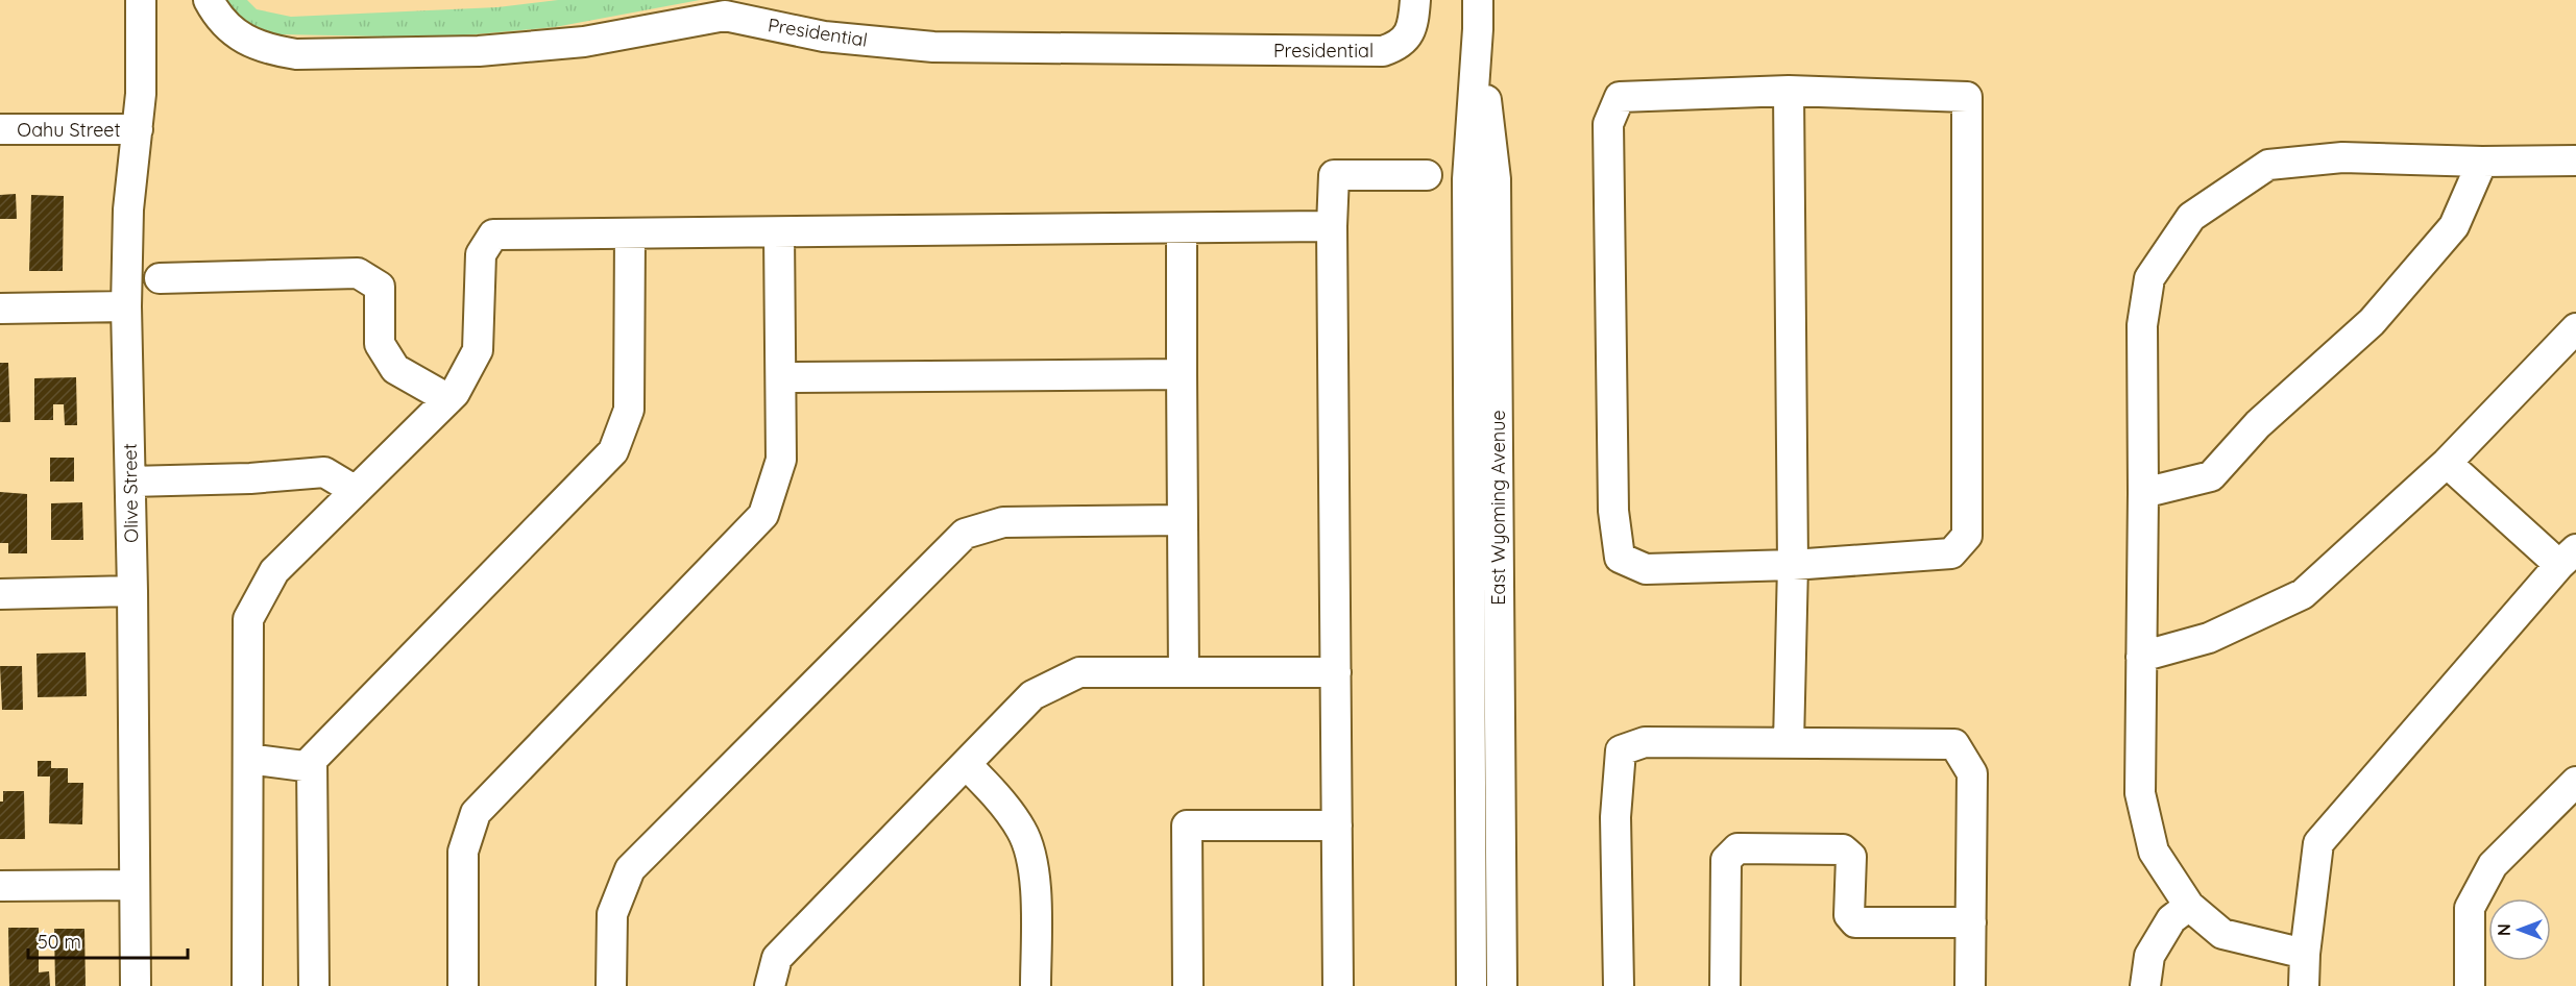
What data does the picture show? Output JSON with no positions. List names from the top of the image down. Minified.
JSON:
{"streets":{"street":["Presidential","Oahu Street","Olive Street","East Wyoming Avenue"]},"crossings":[["Oahu Street","Olive Street"]],"scale_bar":"50 m","north":"left"}
